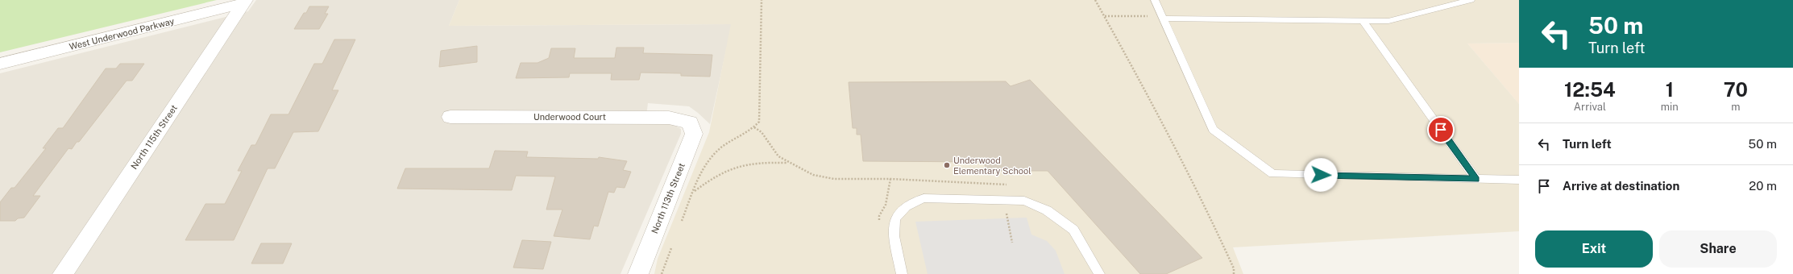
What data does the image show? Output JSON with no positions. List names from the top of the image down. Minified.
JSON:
{"streets":{"street":["West Underwood Parkway","Underwood Court","North 115th Street","North 113th Street"]},"crossings":[["West Underwood Parkway","North 115th Street"],["Underwood Court","North 113th Street"]],"places":["Underwood Elementary School"],"page":{"turn":["50 m","Turn left"],"eta":["12:54","Arrival","1","min","70","m"],"list":[{"name":"Turn left","value":"50 m"},{"name":"Arrive at destination","value":"20 m"}],"buttons":["Exit","Share"]}}
